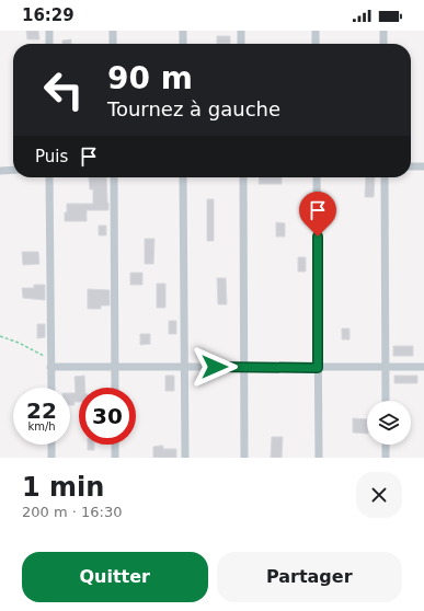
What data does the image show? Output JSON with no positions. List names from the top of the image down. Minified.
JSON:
{"page":{"status":"16:29","turn":["90 m","Tournez à gauche"],"then":"Puis","speed":"22 km/h","limit":"30","heading":["1 min","200 m · 16:30"],"buttons":["Quitter","Partager"]}}
